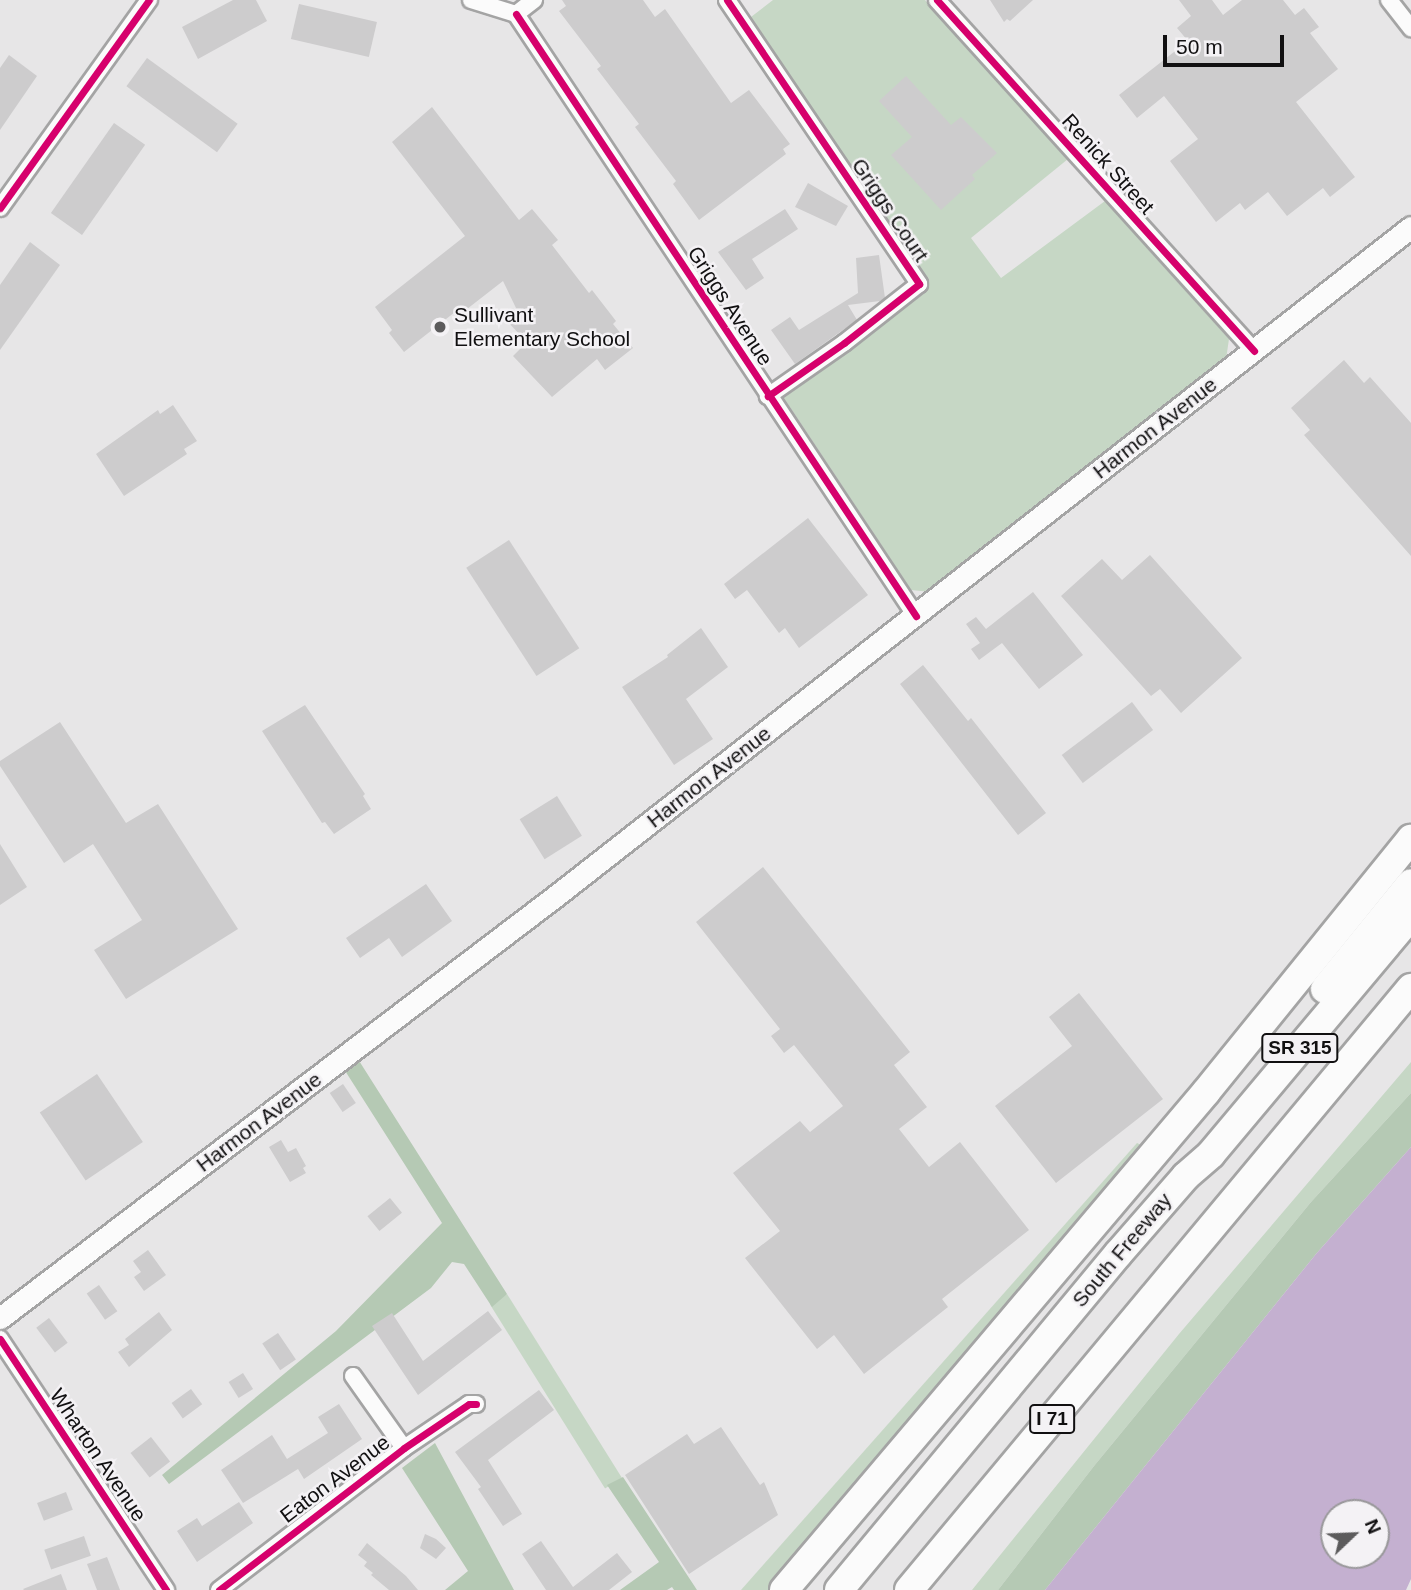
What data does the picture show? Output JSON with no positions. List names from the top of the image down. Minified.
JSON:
{"streets":{"highway":["SR 315","South Freeway","I 71"],"main road":["Harmon Avenue"],"street":["Renick Street","Griggs Court","Griggs Avenue","Wharton Avenue","Eaton Avenue"]},"crossings":[["Renick Street","Harmon Avenue"],["Griggs Court","Griggs Avenue"],["Griggs Avenue","Harmon Avenue"],["South Freeway","I 71"]],"places":["Sullivant Elementary School"],"scale_bar":"50 m","north":"top right"}
